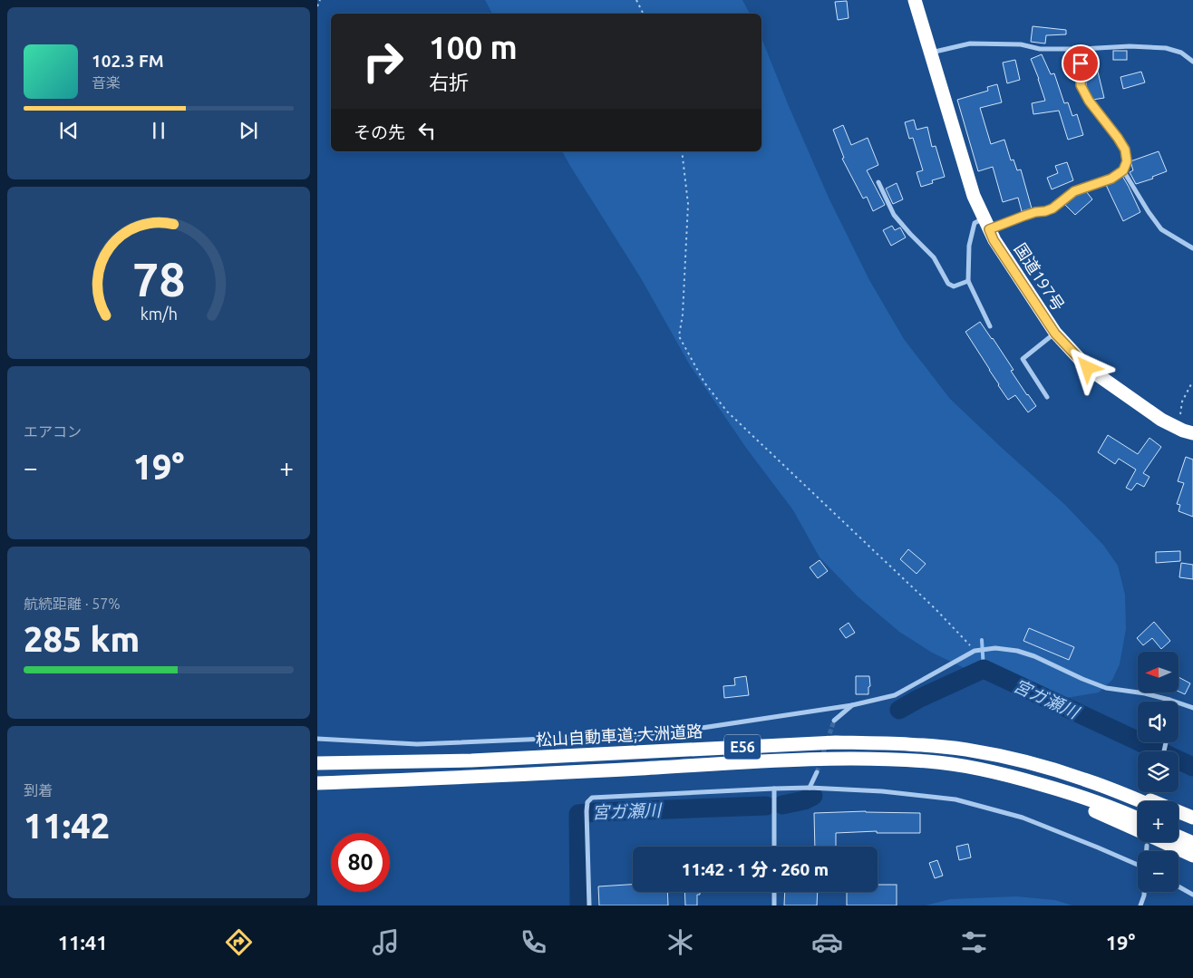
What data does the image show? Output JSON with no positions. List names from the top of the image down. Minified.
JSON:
{"streets":{"highway":["国道197号","松山自動車道;大洲道路","E56"]},"water":["宮ガ瀬川"],"north":"left","page":{"turn":["100 m","右折"],"song":["102.3 FM","音楽"],"then":"その先","tile":["エアコン",["航続距離 · 57%","285 km"],["到着","11:42"]],"heat":["−","19°","+"],"map_buttons":["+","−"],"limit":"80","trip":"11:42 · 1 分 · 260 m","tabs":["11:41","19°"],"gauge":["78","km/h"]}}
